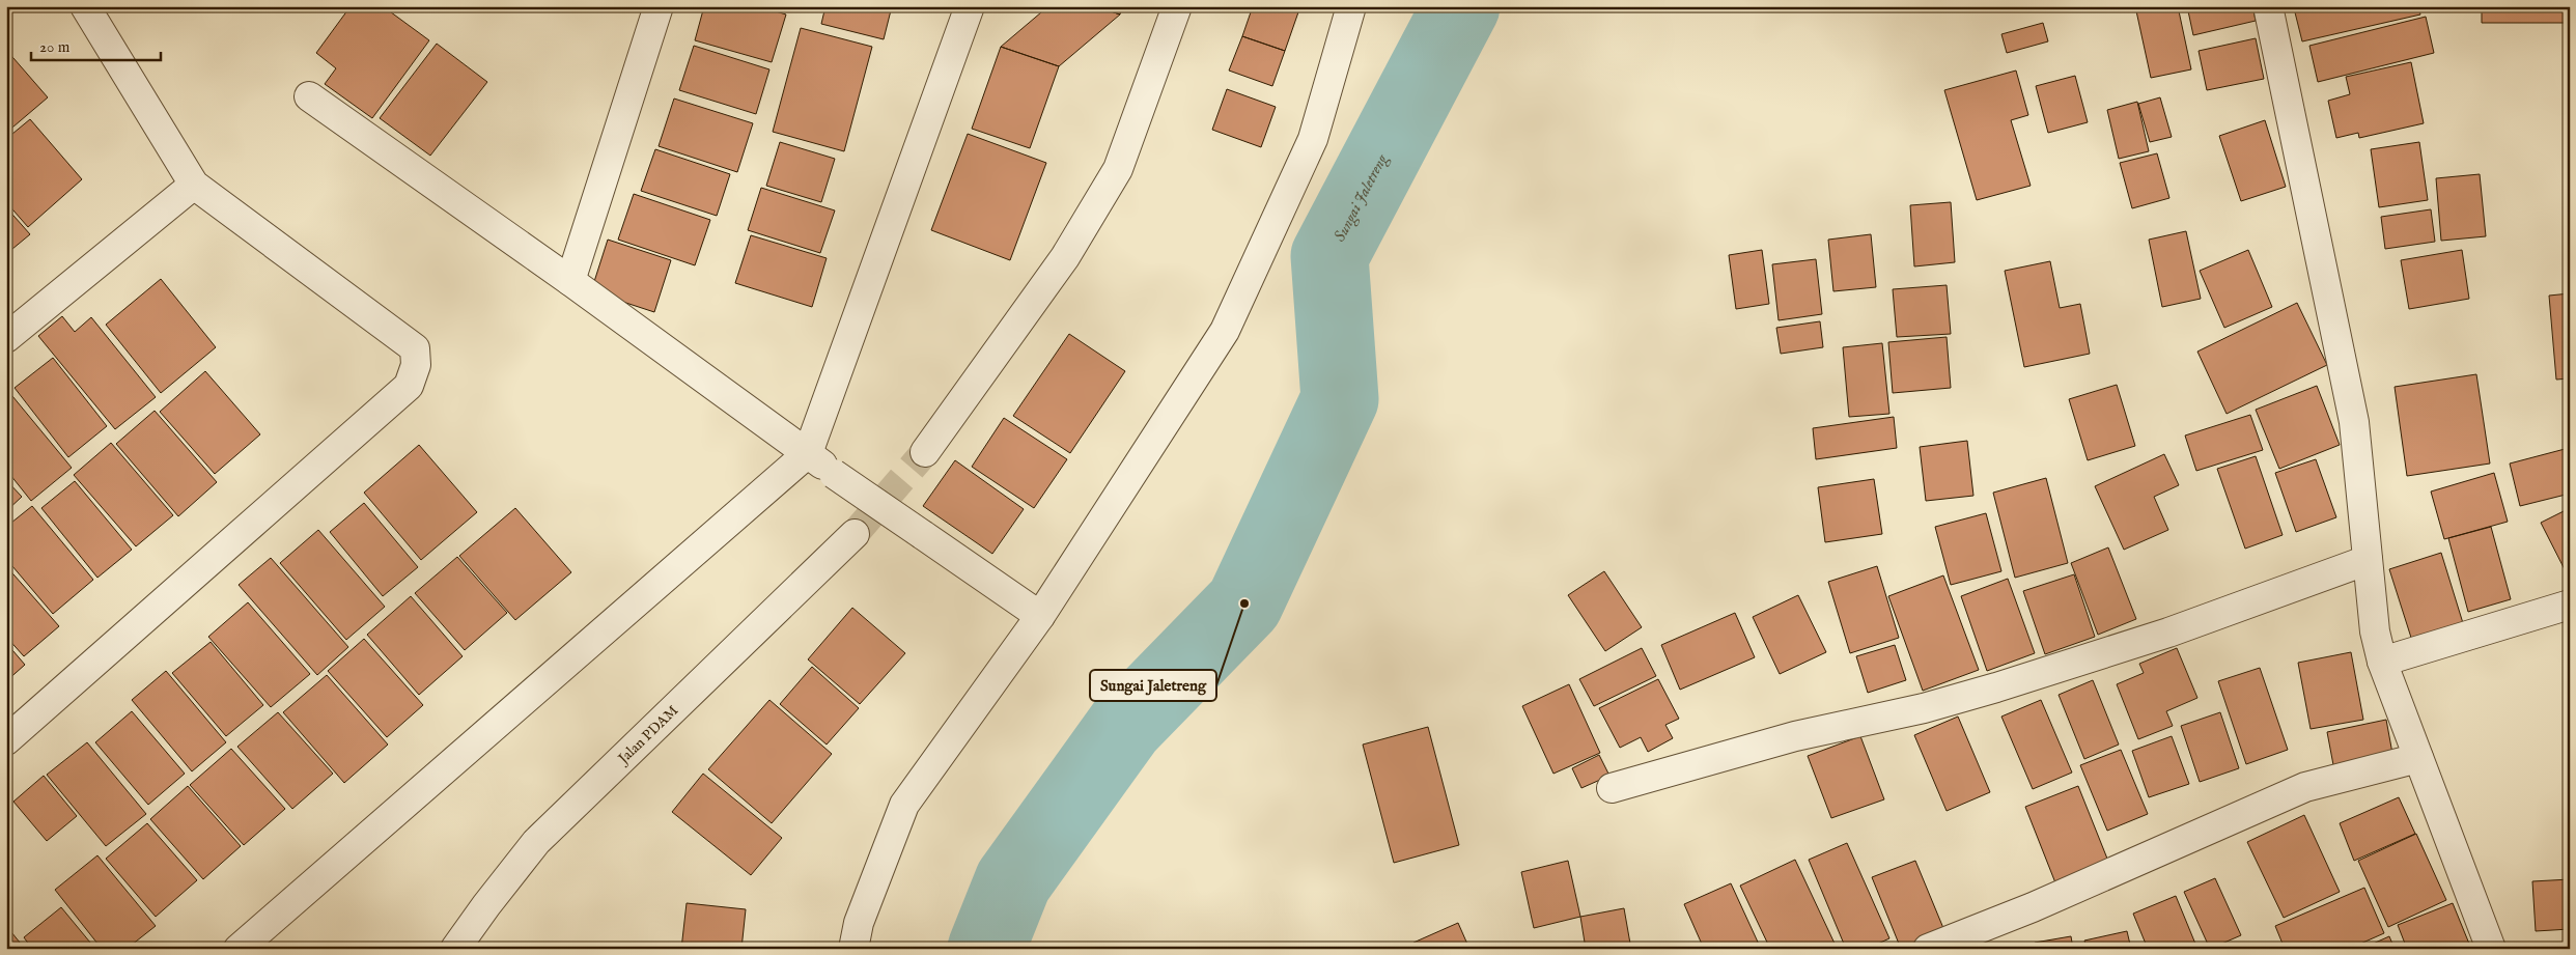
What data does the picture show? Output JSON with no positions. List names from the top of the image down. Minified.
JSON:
{"streets":{"street":["Jalan PDAM"]},"water":["Sungai Jaletreng"],"places":["Sungai Jaletreng"],"scale_bar":"20 m"}
